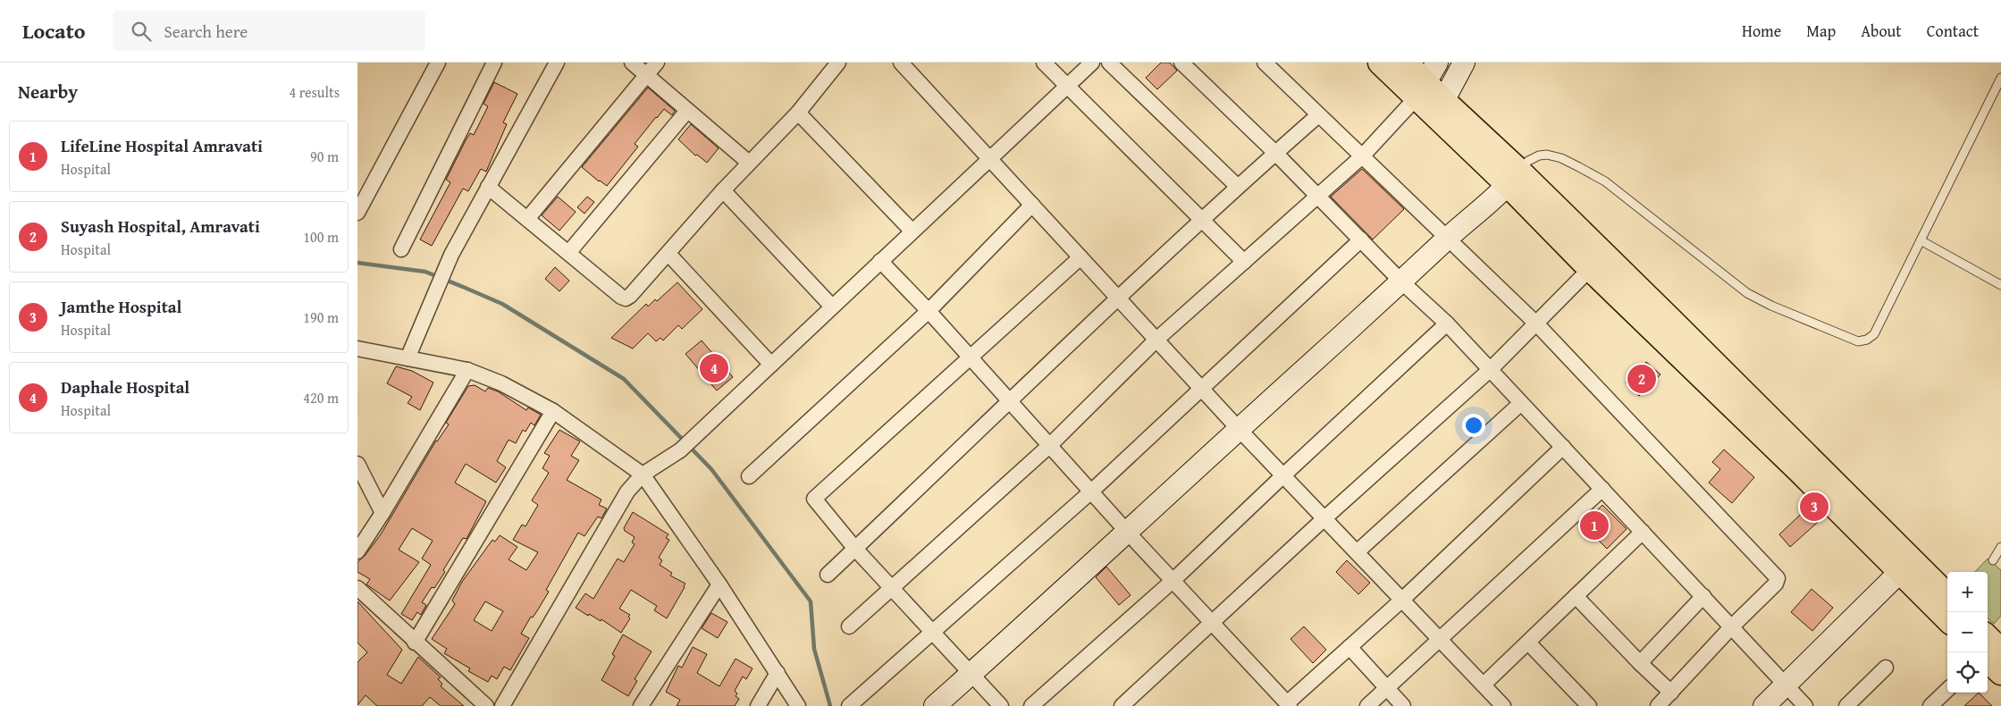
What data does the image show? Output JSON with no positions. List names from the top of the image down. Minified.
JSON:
{"page":{"header":"Locato","search":"Search here","nav":["Home","Map","About","Contact"],"heading":["Nearby","4 results"],"list":[{"mark":"1","name":"LifeLine Hospital Amravati","note":"Hospital","value":"90 m"},{"mark":"2","name":"Suyash Hospital, Amravati","note":"Hospital","value":"100 m"},{"mark":"3","name":"Jamthe Hospital","note":"Hospital","value":"190 m"},{"mark":"4","name":"Daphale Hospital","note":"Hospital","value":"420 m"}],"pins":["4","2","3","1"],"map_buttons":["+","−"]}}
